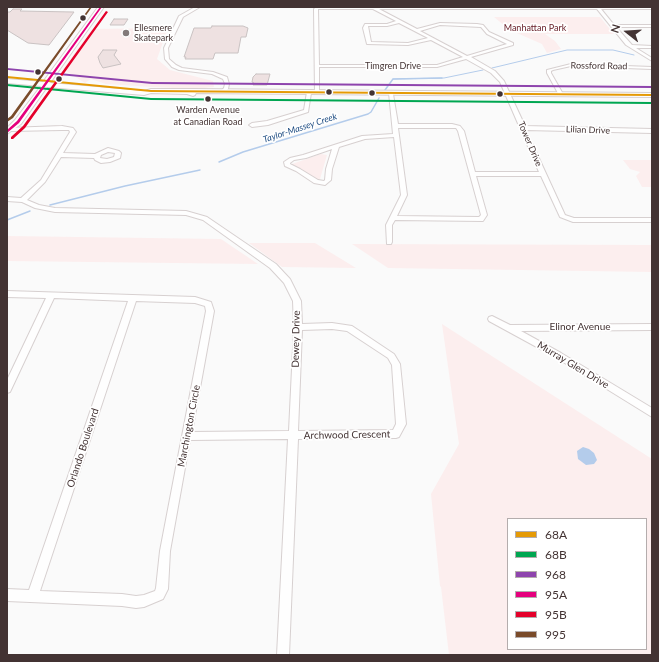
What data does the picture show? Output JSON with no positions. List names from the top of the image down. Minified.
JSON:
{"streets":{"street":["Timgren Drive","Rossford Road","Lilian Drive","Tower Drive","Elinor Avenue","Dewey Drive","Murray Glen Drive","Marchington Circle","Archwood Crescent","Orlando Boulevard"]},"crossings":[["Timgren Drive","Tower Drive"],["Lilian Drive","Tower Drive"],["Elinor Avenue","Murray Glen Drive"],["Dewey Drive","Archwood Crescent"],["Marchington Circle","Archwood Crescent"],["Marchington Circle","Orlando Boulevard"]],"water":["Taylor-Massey Creek"],"parks":["Manhattan Park"],"places":["Ellesmere Skatepark","Warden Avenue at Canadian Road"],"lines":["transit line 95A","transit line 995","transit line 95B","transit line 968","transit line 68A","transit line 68B"],"legend":["68A","68B","968","95A","95B","995"],"north":"left"}
